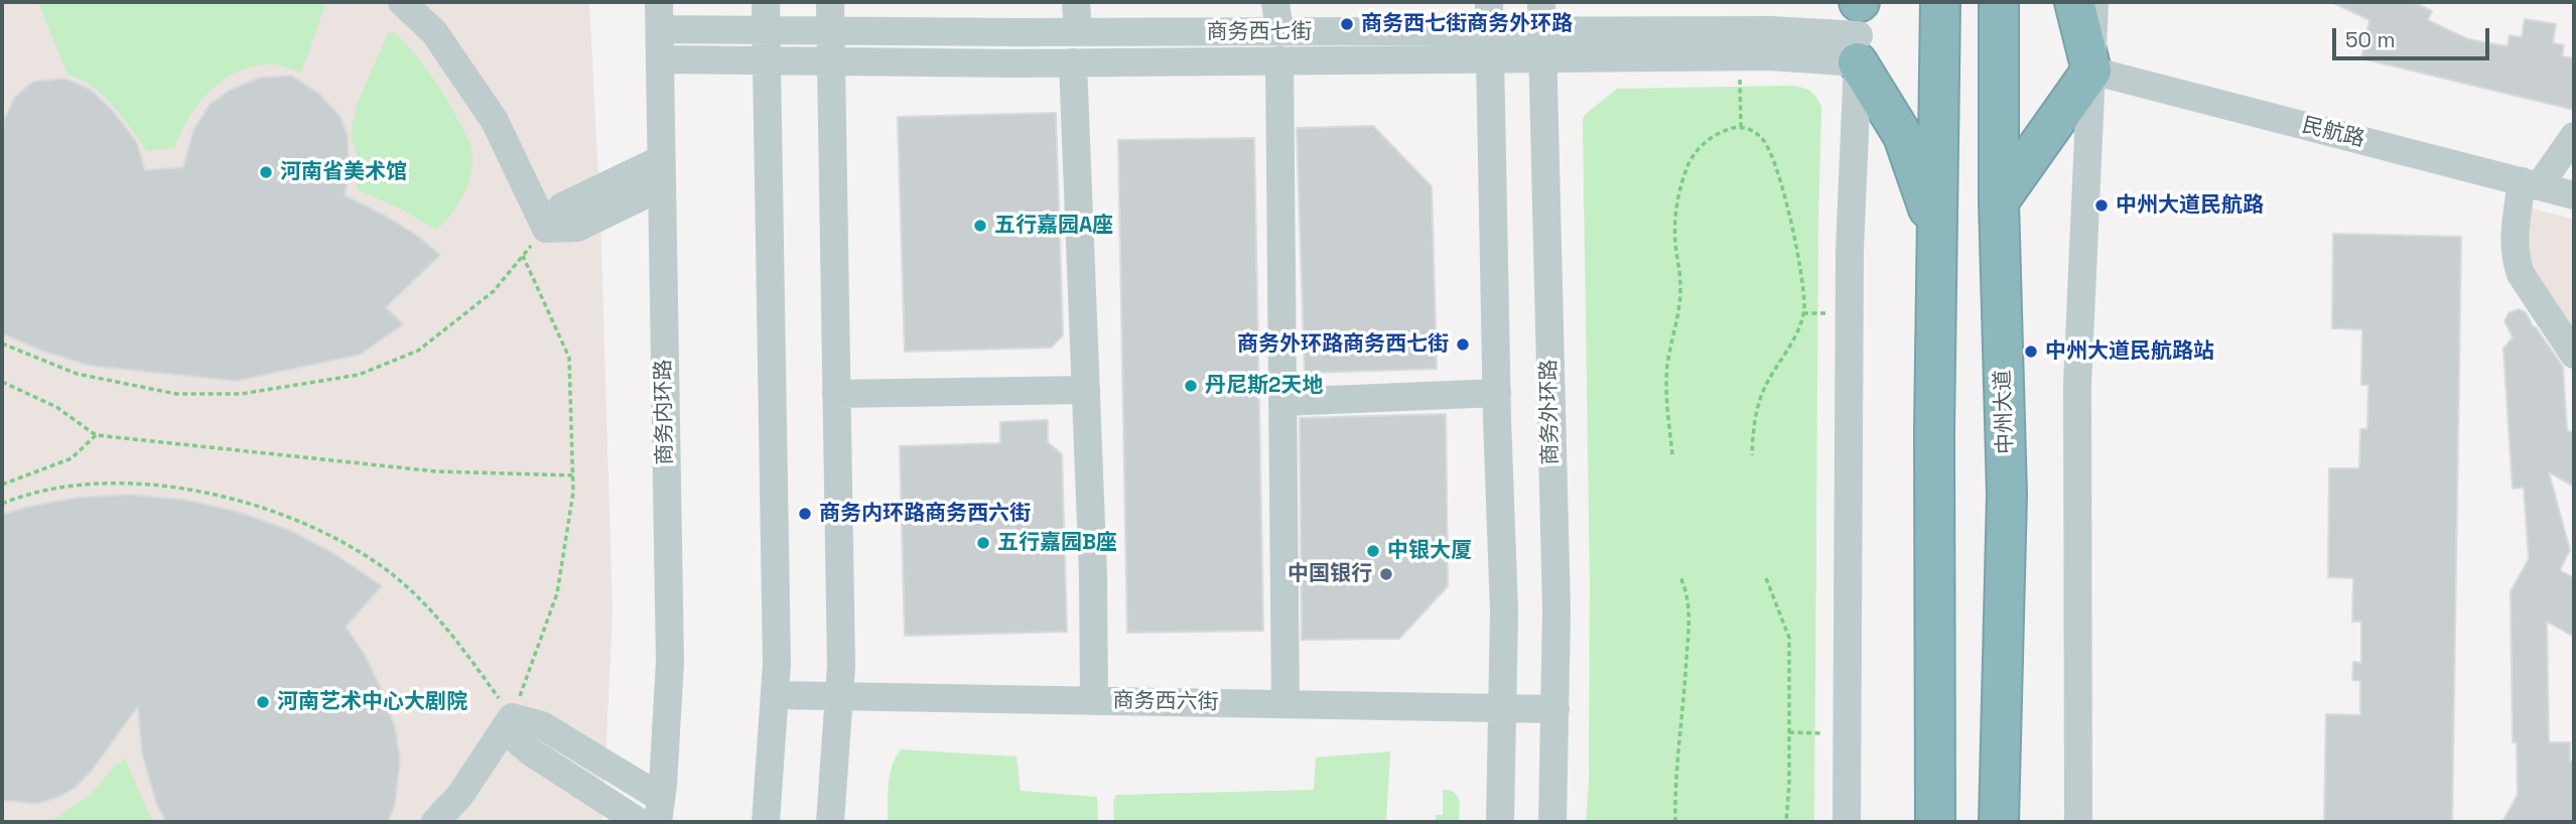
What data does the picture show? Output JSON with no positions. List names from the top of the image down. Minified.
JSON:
{"streets":{"highway":["中州大道"],"street":["商务西七街","民航路","商务内环路","商务外环路","商务西六街"]},"crossings":[["商务西七街","商务内环路"],["商务西七街","商务外环路"],["商务外环路","商务西六街"]],"places":["商务西七街商务外环路","河南省美术馆","中州大道民航路","五行嘉园A座","商务外环路商务西七街","中州大道民航路站","丹尼斯2天地","商务内环路商务西六街","五行嘉园B座","中银大厦","中国银行","河南艺术中心大剧院"],"scale_bar":"50 m"}
